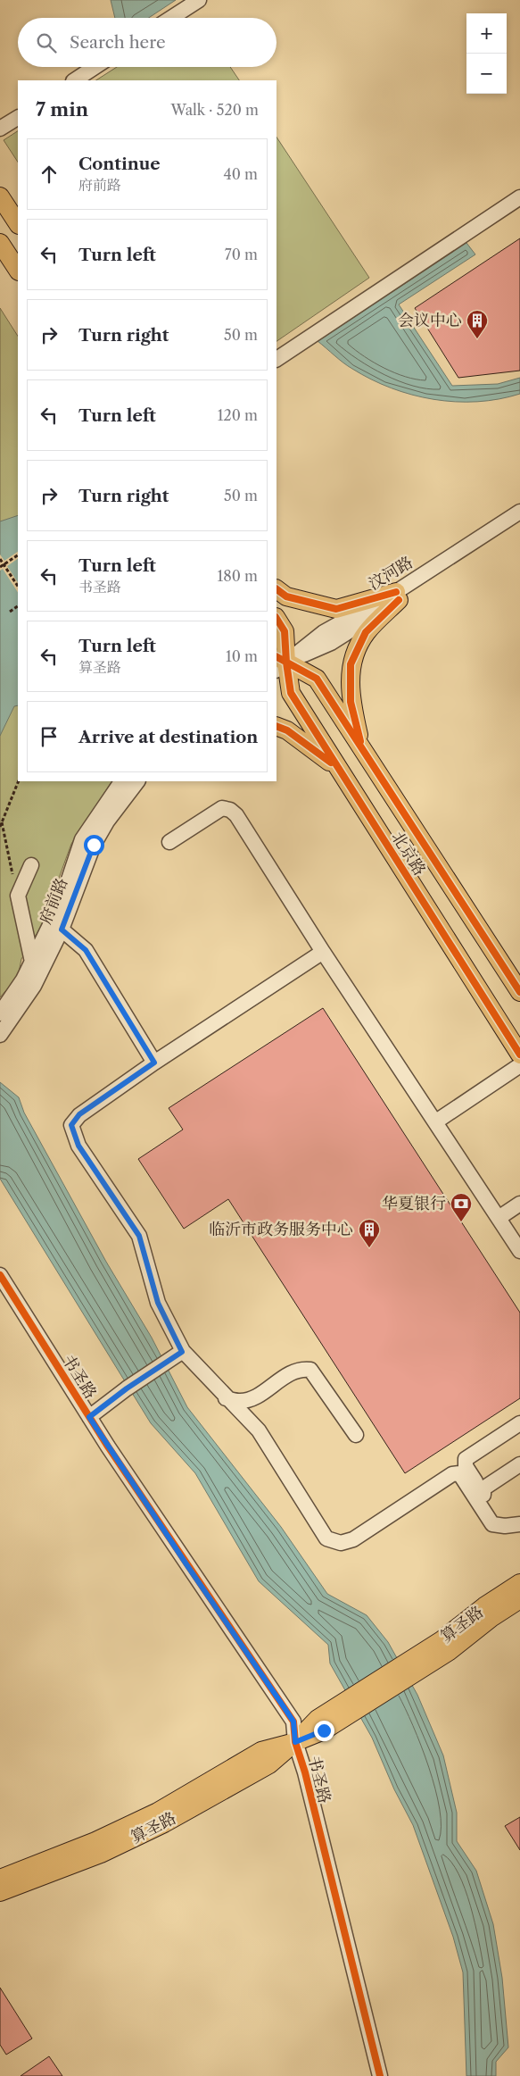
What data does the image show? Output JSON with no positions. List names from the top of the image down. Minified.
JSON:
{"streets":{"main road":["北京路","算圣路"],"street":["汶河路","府前路","书圣路"]},"crossings":[["汶河路","北京路"],["书圣路","算圣路"]],"places":{"building":["会议中心","临沂市政务服务中心"],"bank":["华夏银行"]},"page":{"map_buttons":["+","−"],"search":"Search here","heading":["7 min","Walk · 520 m"],"list":[["Continue","府前路","40 m"],["Turn left","70 m"],["Turn right","50 m"],["Turn left","120 m"],["Turn right","50 m"],["Turn left","书圣路","180 m"],["Turn left","算圣路","10 m"],"Arrive at destination"]}}
